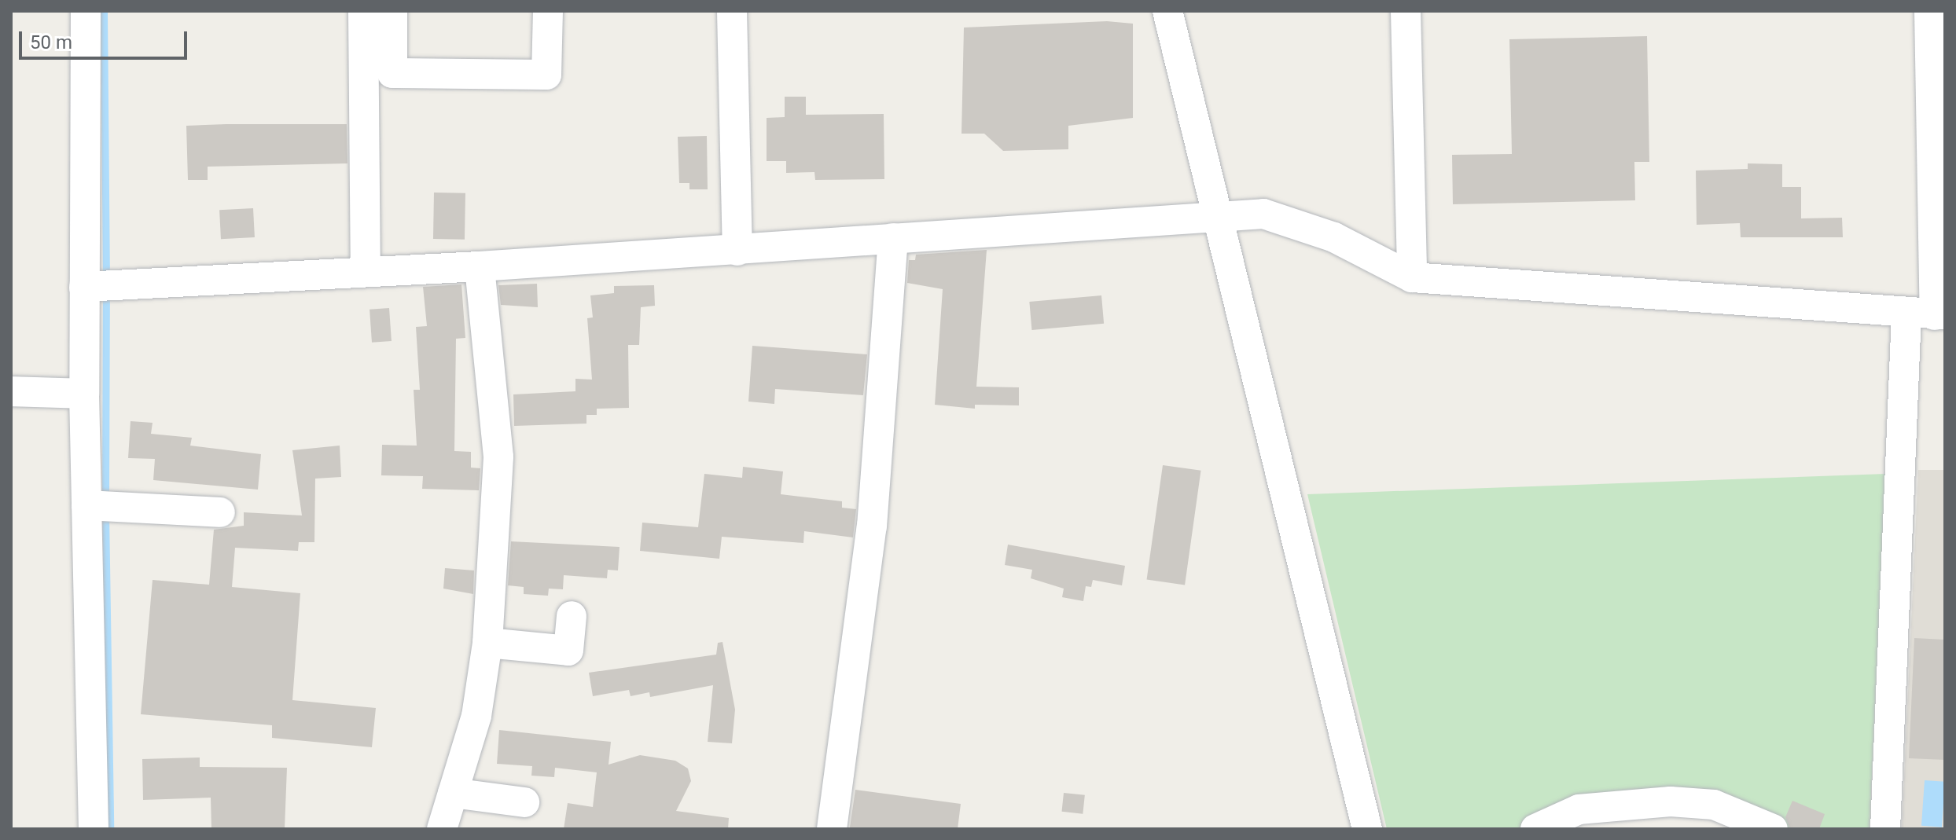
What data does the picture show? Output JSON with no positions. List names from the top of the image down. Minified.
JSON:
{"scale_bar":"50 m"}
